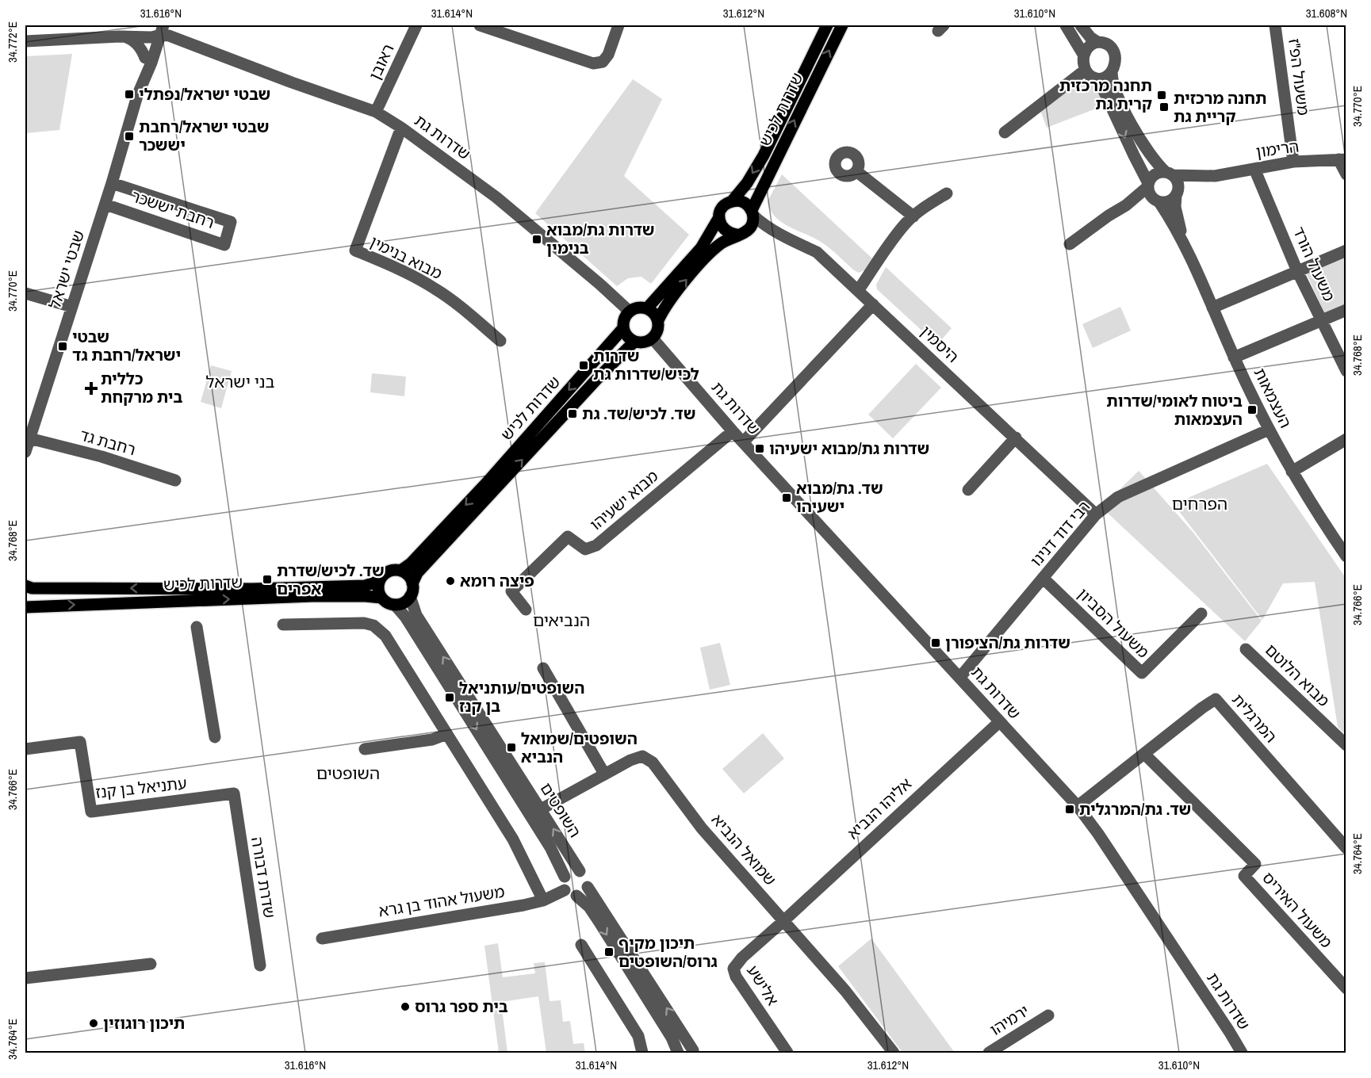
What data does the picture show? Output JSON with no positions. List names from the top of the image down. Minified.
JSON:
{"streets":{"main road":["שדרות לכיש"],"street":["ראובן","משעול הפ\"ז","שדרות גת","הרימון","רחבת יששכר","מבוא בנימין","משעול הורד","שבטי ישראל","היסמין","העצמאות","רחבת גד","מבוא ישעיהו","רבי דוד דנינו","משעול הסביון","מבוא הלוטם","המרגלית","עתניאל בן קנז","אליהו הנביא","השופטים","שמואל הנביא","שדרת דבורה","משעול אהוד בן גרא","משעול האיריס","אלישע","ירמיהו"]},"crossings":[["ראובן","שדרות גת"],["משעול הפ\"ז","הרימון"],["שדרות לכיש","שדרות גת"],["שדרות לכיש","היסמין"],["שדרות לכיש","השופטים"],["שדרות גת","מבוא בנימין"],["שדרות גת","שבטי ישראל"],["שדרות גת","מבוא ישעיהו"],["שדרות גת","רבי דוד דנינו"],["שדרות גת","המרגלית"],["שדרות גת","אליהו הנביא"],["הרימון","משעול הורד"],["הרימון","העצמאות"],["רחבת יששכר","שבטי ישראל"],["שבטי ישראל","רחבת גד"],["היסמין","רבי דוד דנינו"],["העצמאות","רבי דוד דנינו"],["רבי דוד דנינו","משעול הסביון"],["המרגלית","משעול האיריס"],["עתניאל בן קנז","שדרת דבורה"],["אליהו הנביא","שמואל הנביא"],["אליהו הנביא","אלישע"],["השופטים","שמואל הנביא"],["השופטים","משעול אהוד בן גרא"],["שמואל הנביא","אלישע"]],"districts":["בני ישראל","הפרחים","הנביאים","השופטים"],"places":{"transit":["שבטי ישראל/נפתלי","תחנה מרכזית קרית גת","תחנה מרכזית קריית גת","שבטי ישראל/רחבת יששכר","שדרות גת/מבוא בנימין","שבטי ישראל/רחבת גד","שדרות לכיש/שדרות גת","ביטוח לאומי/שדרות העצמאות","שד. לכיש/שד. גת","שדרות גת/מבוא ישעיהו","שד. גת/מבוא ישעיהו","שד. לכיש/שדרת אפרים","שדרות גת/הציפורן","השופטים/עותניאל בן קנז","השופטים/שמואל הנביא","שד. גת/המרגלית","תיכון מקיף גרוס/השופטים"],"health":["כללית בית מרקחת"],"other":["פיצה רומא","בית ספר גרוס","תיכון רוגוזין"]},"coordinates":["31.616°N","31.614°N","31.612°N","31.610°N","31.608°N","34.772°E","34.770°E","34.768°E","34.766°E","34.764°E"]}
